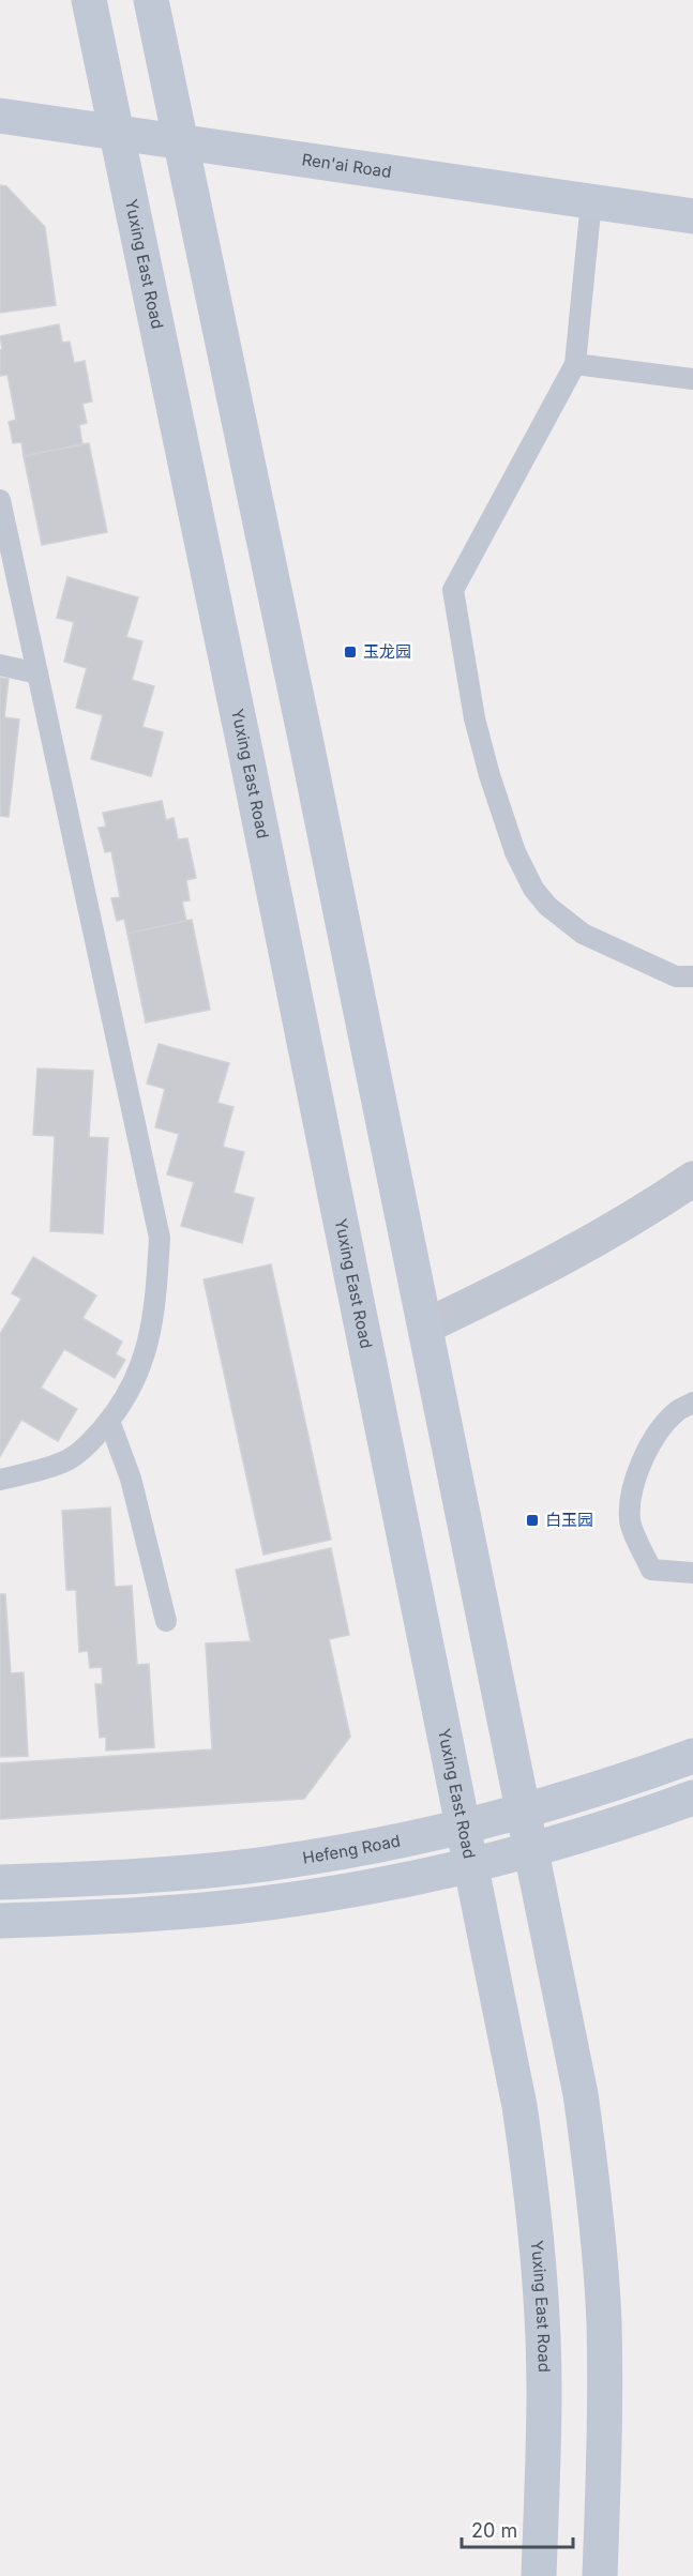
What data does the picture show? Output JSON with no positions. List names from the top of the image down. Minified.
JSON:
{"streets":{"main road":["Ren'ai Road","Yuxing East Road","Hefeng Road"]},"crossings":[["Ren'ai Road","Yuxing East Road"],["Yuxing East Road","Hefeng Road"]],"places":{"transit":["玉龙园","白玉园"]},"scale_bar":"20 m"}
